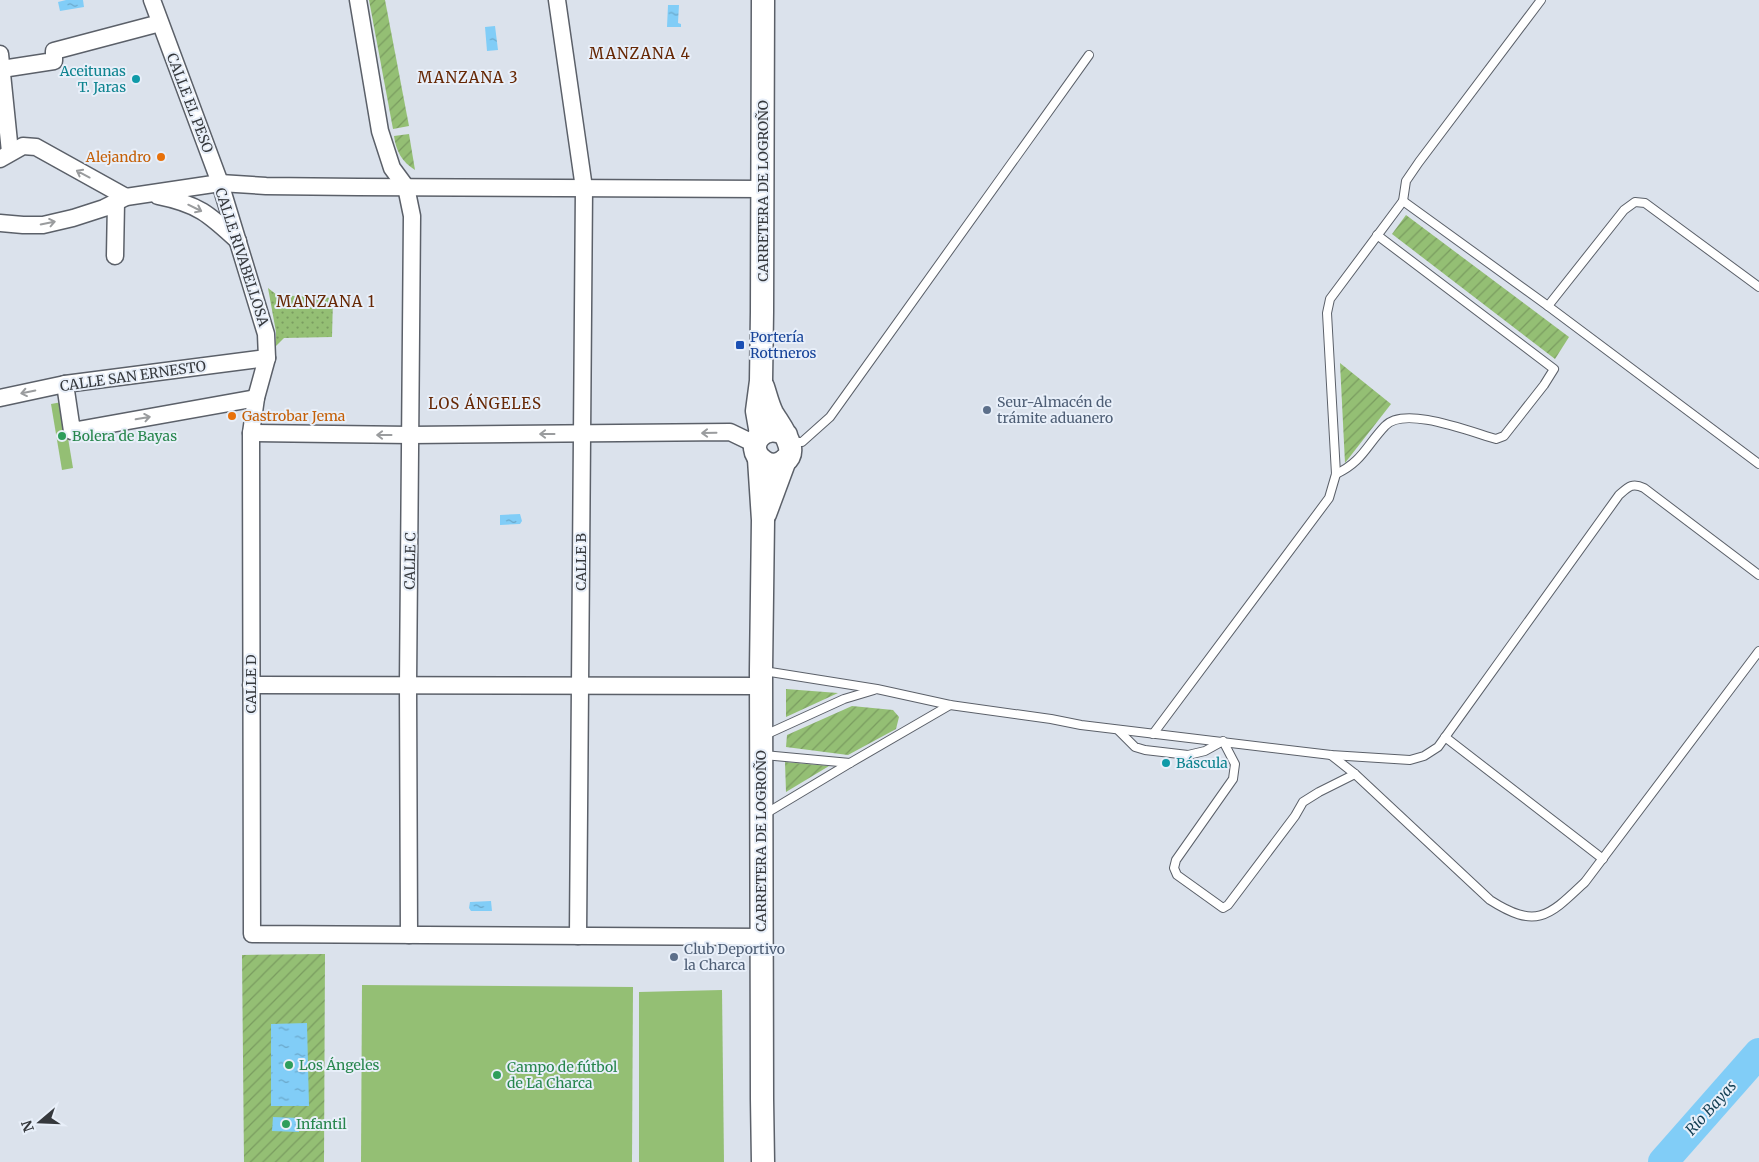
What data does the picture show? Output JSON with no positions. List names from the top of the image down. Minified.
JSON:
{"streets":{"main road":["CARRETERA DE LOGROÑO"],"street":["CALLE EL PESO","CALLE RIVABELLOSA","CALLE SAN ERNESTO","CALLE C","CALLE B","CALLE D"]},"crossings":[["CALLE EL PESO","CALLE RIVABELLOSA"],["CALLE RIVABELLOSA","CALLE SAN ERNESTO"],["CALLE RIVABELLOSA","CALLE D"],["CALLE C","CALLE D"]],"districts":["MANZANA 4","MANZANA 3","MANZANA 1","LOS ÁNGELES"],"water":["Río Bayas"],"places":{"other":["Aceitunas T. Jaras","Alejandro","Seur-Almacén de trámite aduanero","Gastrobar Jema","Bolera de Bayas","Báscula","Club Deportivo la Charca","Los Ángeles","Campo de fútbol de La Charca","Infantil"],"transit":["Portería Rottneros"]},"north":"left"}
